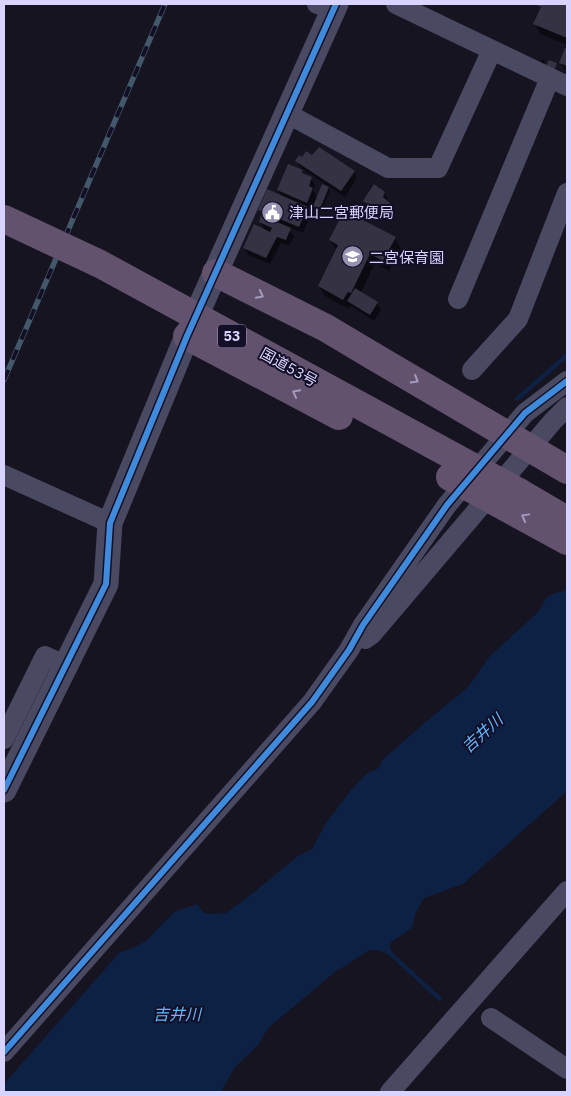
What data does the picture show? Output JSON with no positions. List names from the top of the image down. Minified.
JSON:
{"streets":{"highway":["53","国道53号"]},"water":["吉井川"],"places":{"public building":["津山二宮郵便局"],"school or university":["二宮保育園"]}}
